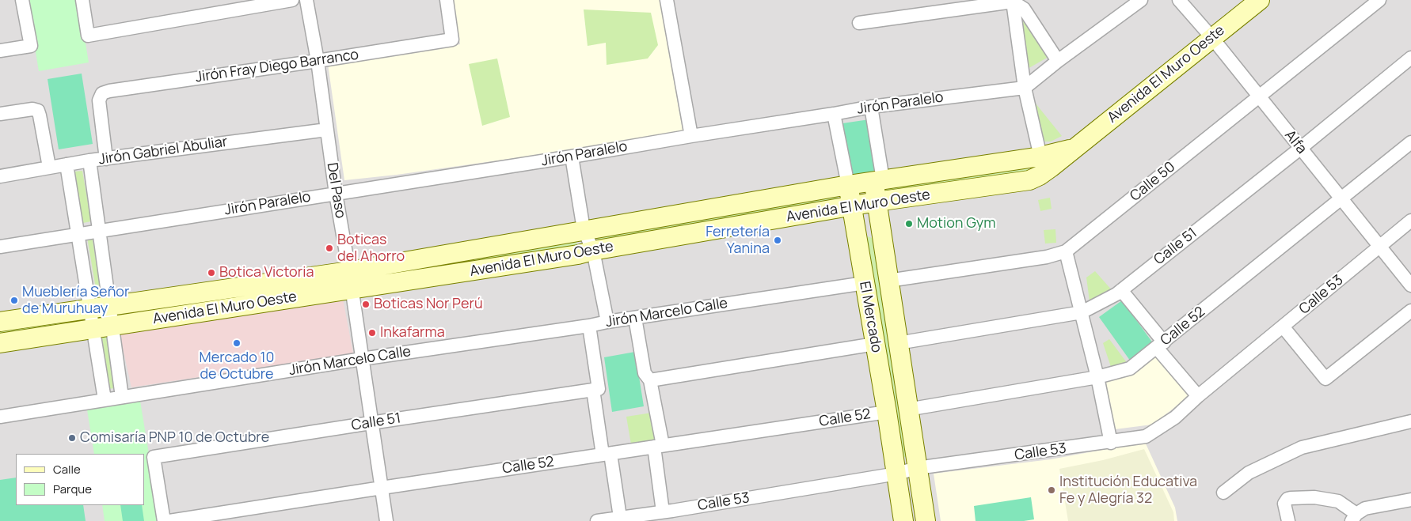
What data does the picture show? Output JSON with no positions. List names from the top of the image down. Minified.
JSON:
{"streets":{"main road":["Avenida El Muro Oeste","El Mercado"],"street":["Jirón Fray Diego Barranco","Jirón Paralelo","Alfa","Jirón Gabriel Abuliar","Calle 50","Del Paso","Calle 51","Calle 53","Jirón Marcelo Calle","Calle 52"]},"crossings":[["Jirón Fray Diego Barranco","Jirón Gabriel Abuliar"],["Jirón Fray Diego Barranco","Del Paso"],["Avenida El Muro Oeste","Alfa"],["Avenida El Muro Oeste","Del Paso"],["Avenida El Muro Oeste","El Mercado"],["Jirón Paralelo","Del Paso"],["Jirón Paralelo","El Mercado"],["Alfa","Calle 50"],["Alfa","Calle 51"],["Alfa","Calle 53"],["Alfa","Calle 52"],["Jirón Gabriel Abuliar","Del Paso"],["Calle 50","El Mercado"],["Del Paso","Calle 51"],["Del Paso","Jirón Marcelo Calle"],["Del Paso","Calle 52"],["Calle 51","El Mercado"],["Calle 53","El Mercado"],["Jirón Marcelo Calle","El Mercado"],["El Mercado","Calle 52"]],"places":["Motion Gym","Ferretería Yanina","Boticas del Ahorro","Botica Victoria","Mueblería Señor de Muruhuay","Boticas Nor Perú","Inkafarma","Mercado 10 de Octubre","Comisaría PNP 10 de Octubre","Institución Educativa Fe y Alegría 32"],"legend":["Calle","Parque"]}
